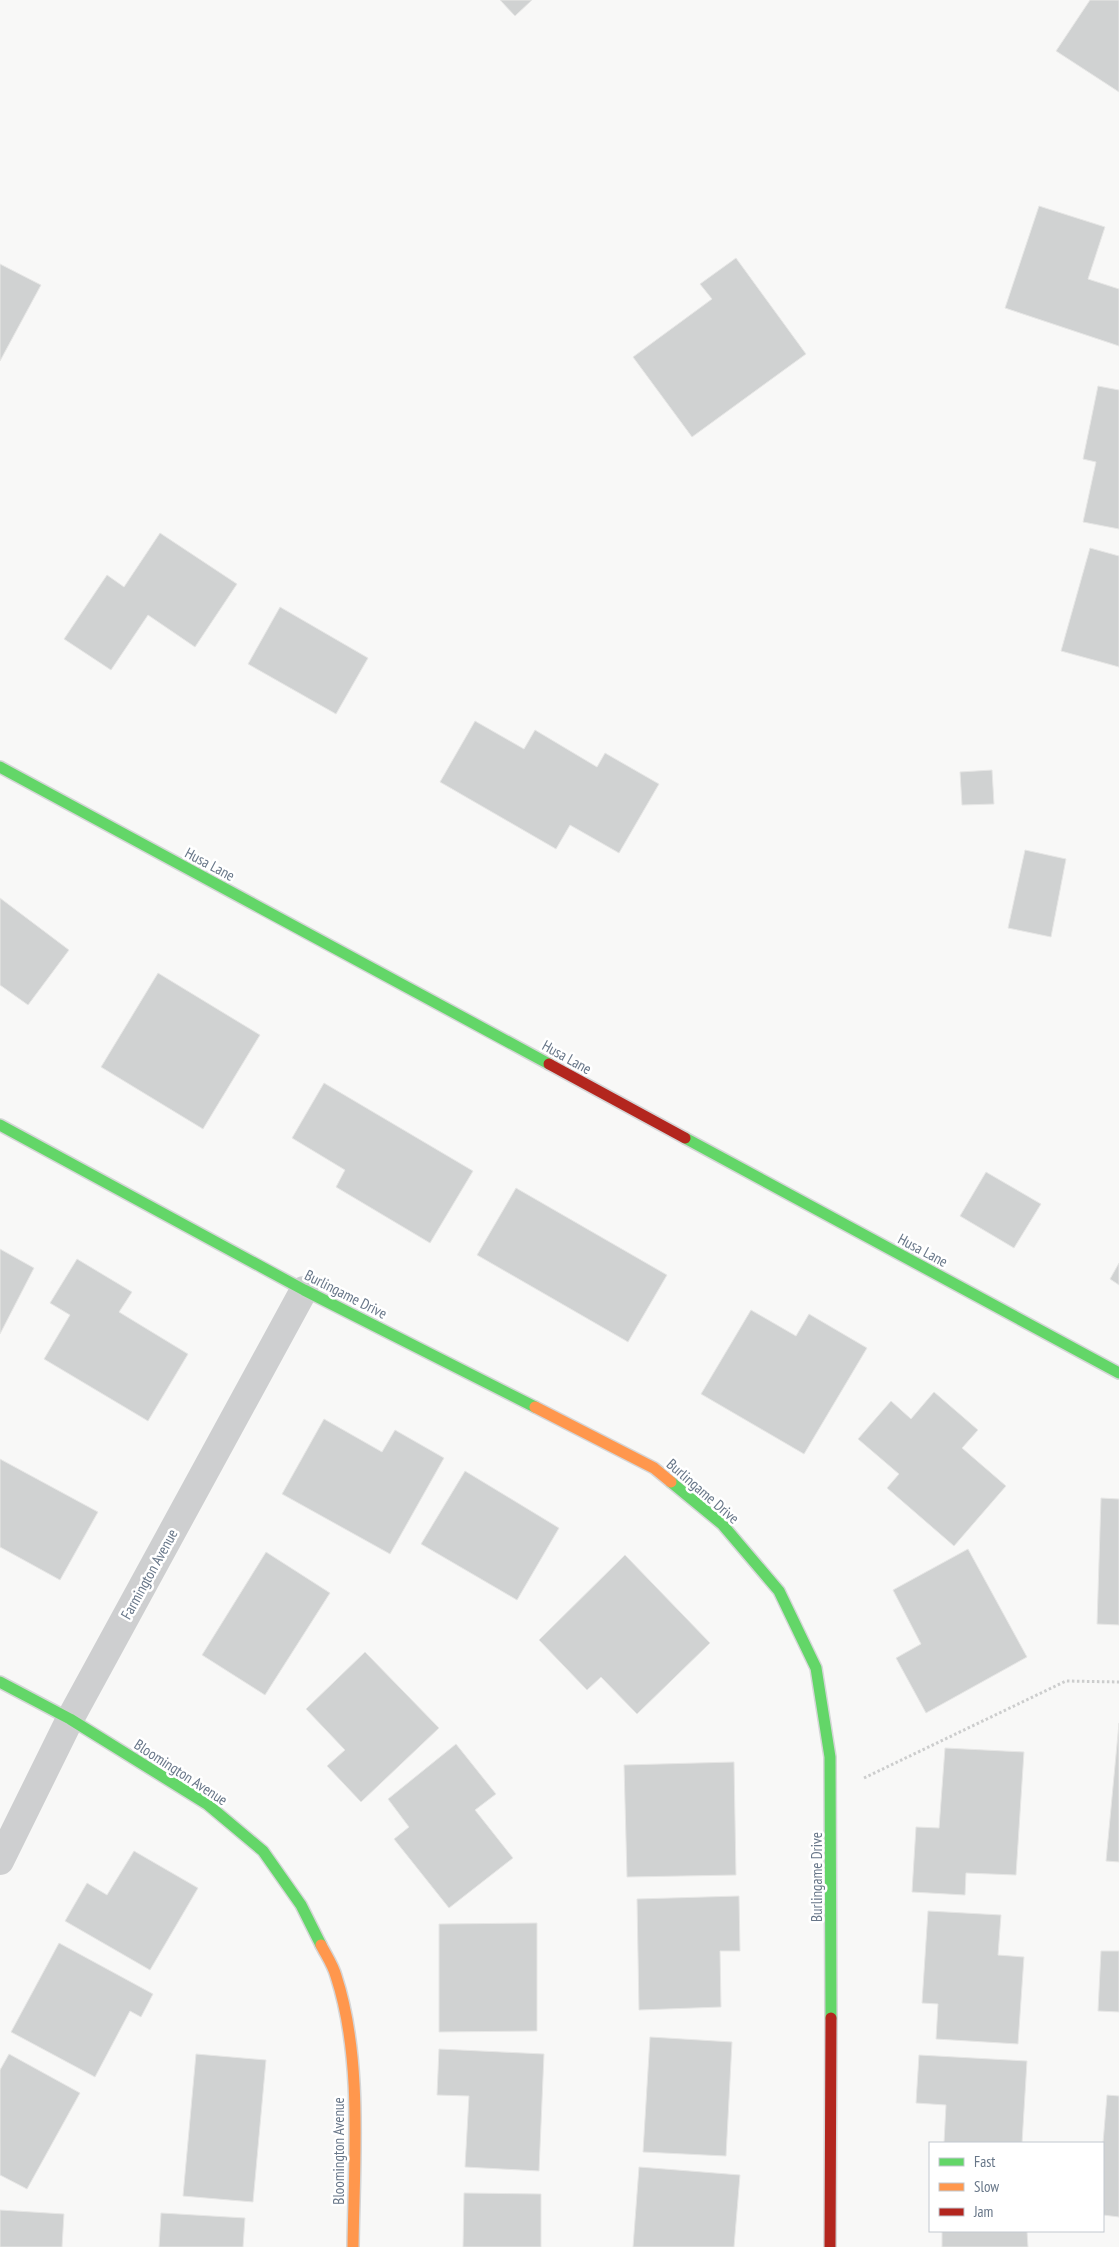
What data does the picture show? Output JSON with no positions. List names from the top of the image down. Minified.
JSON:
{"streets":{"street":["Husa Lane","Burlingame Drive","Farmington Avenue","Bloomington Avenue"]},"crossings":[["Burlingame Drive","Farmington Avenue"],["Farmington Avenue","Bloomington Avenue"]],"legend":["Fast","Slow","Jam"]}
